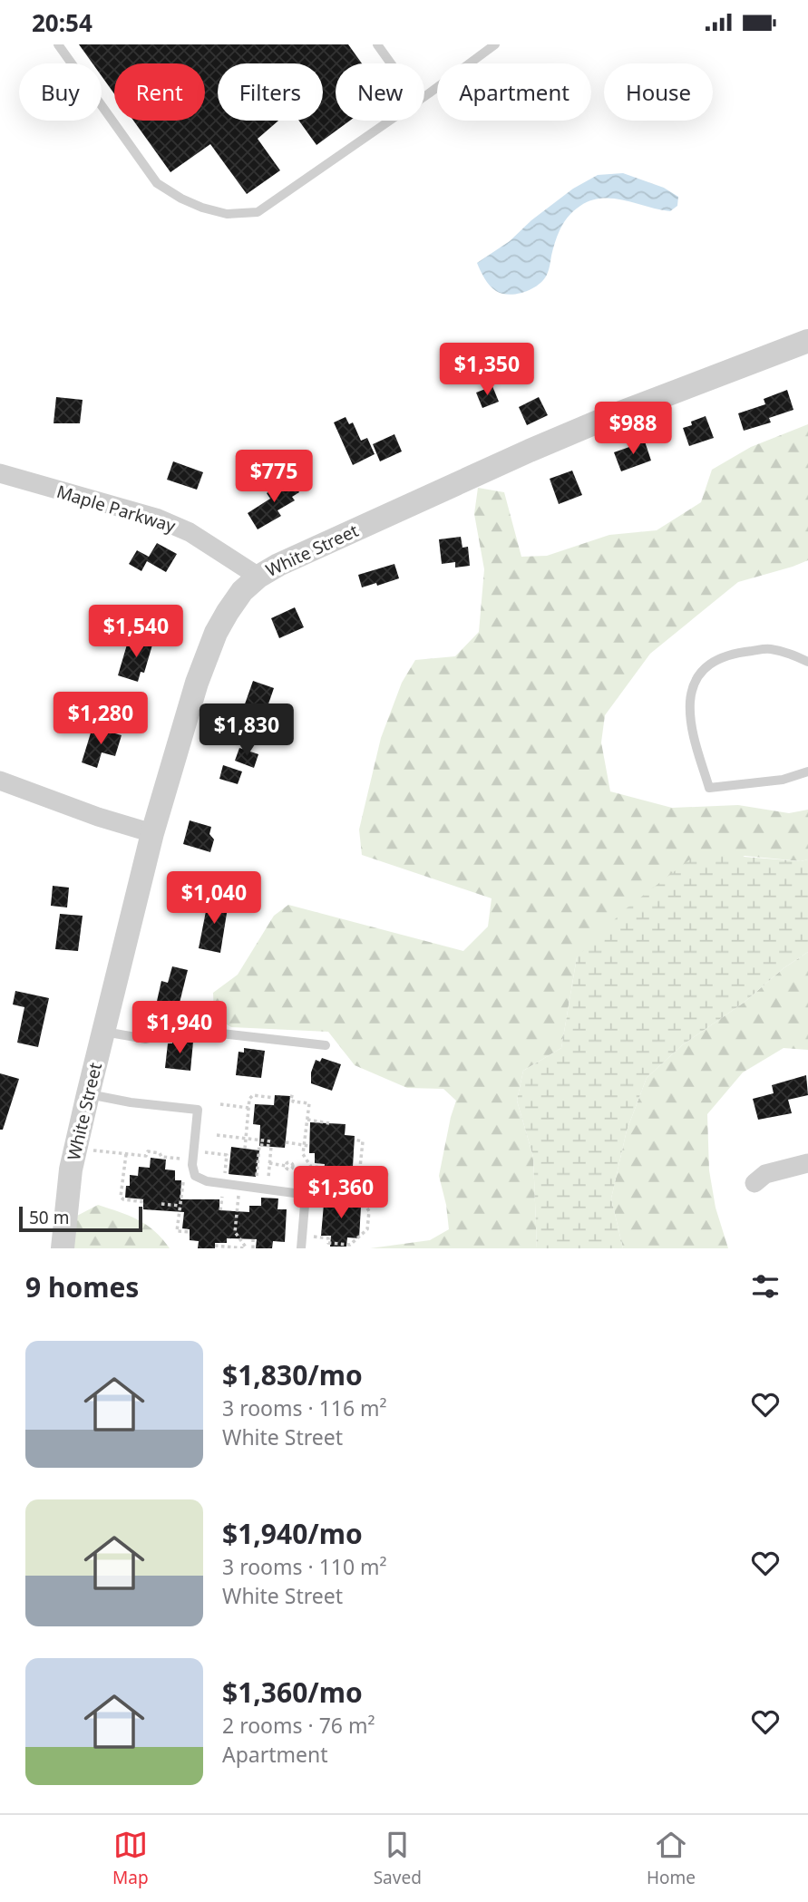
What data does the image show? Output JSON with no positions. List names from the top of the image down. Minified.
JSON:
{"streets":{"street":["Maple Parkway","White Street"]},"crossings":[["Maple Parkway","White Street"]],"scale_bar":"50 m","page":{"status":"20:54","chip":["Buy","Rent","Filters","New","Apartment","House"],"price":["$1,350","$988","$775","$1,540","$1,280","$1,830","$1,040","$1,940","$1,360"],"scale":"50 m","heading":"9 homes","list":[{"name":"$1,830/mo","note":"3 rooms · 116 m² · White Street"},{"name":"$1,940/mo","note":"3 rooms · 110 m² · White Street"},{"name":"$1,360/mo","note":"2 rooms · 76 m² · Apartment"}],"tabs":["Map","Saved","Home"]}}
